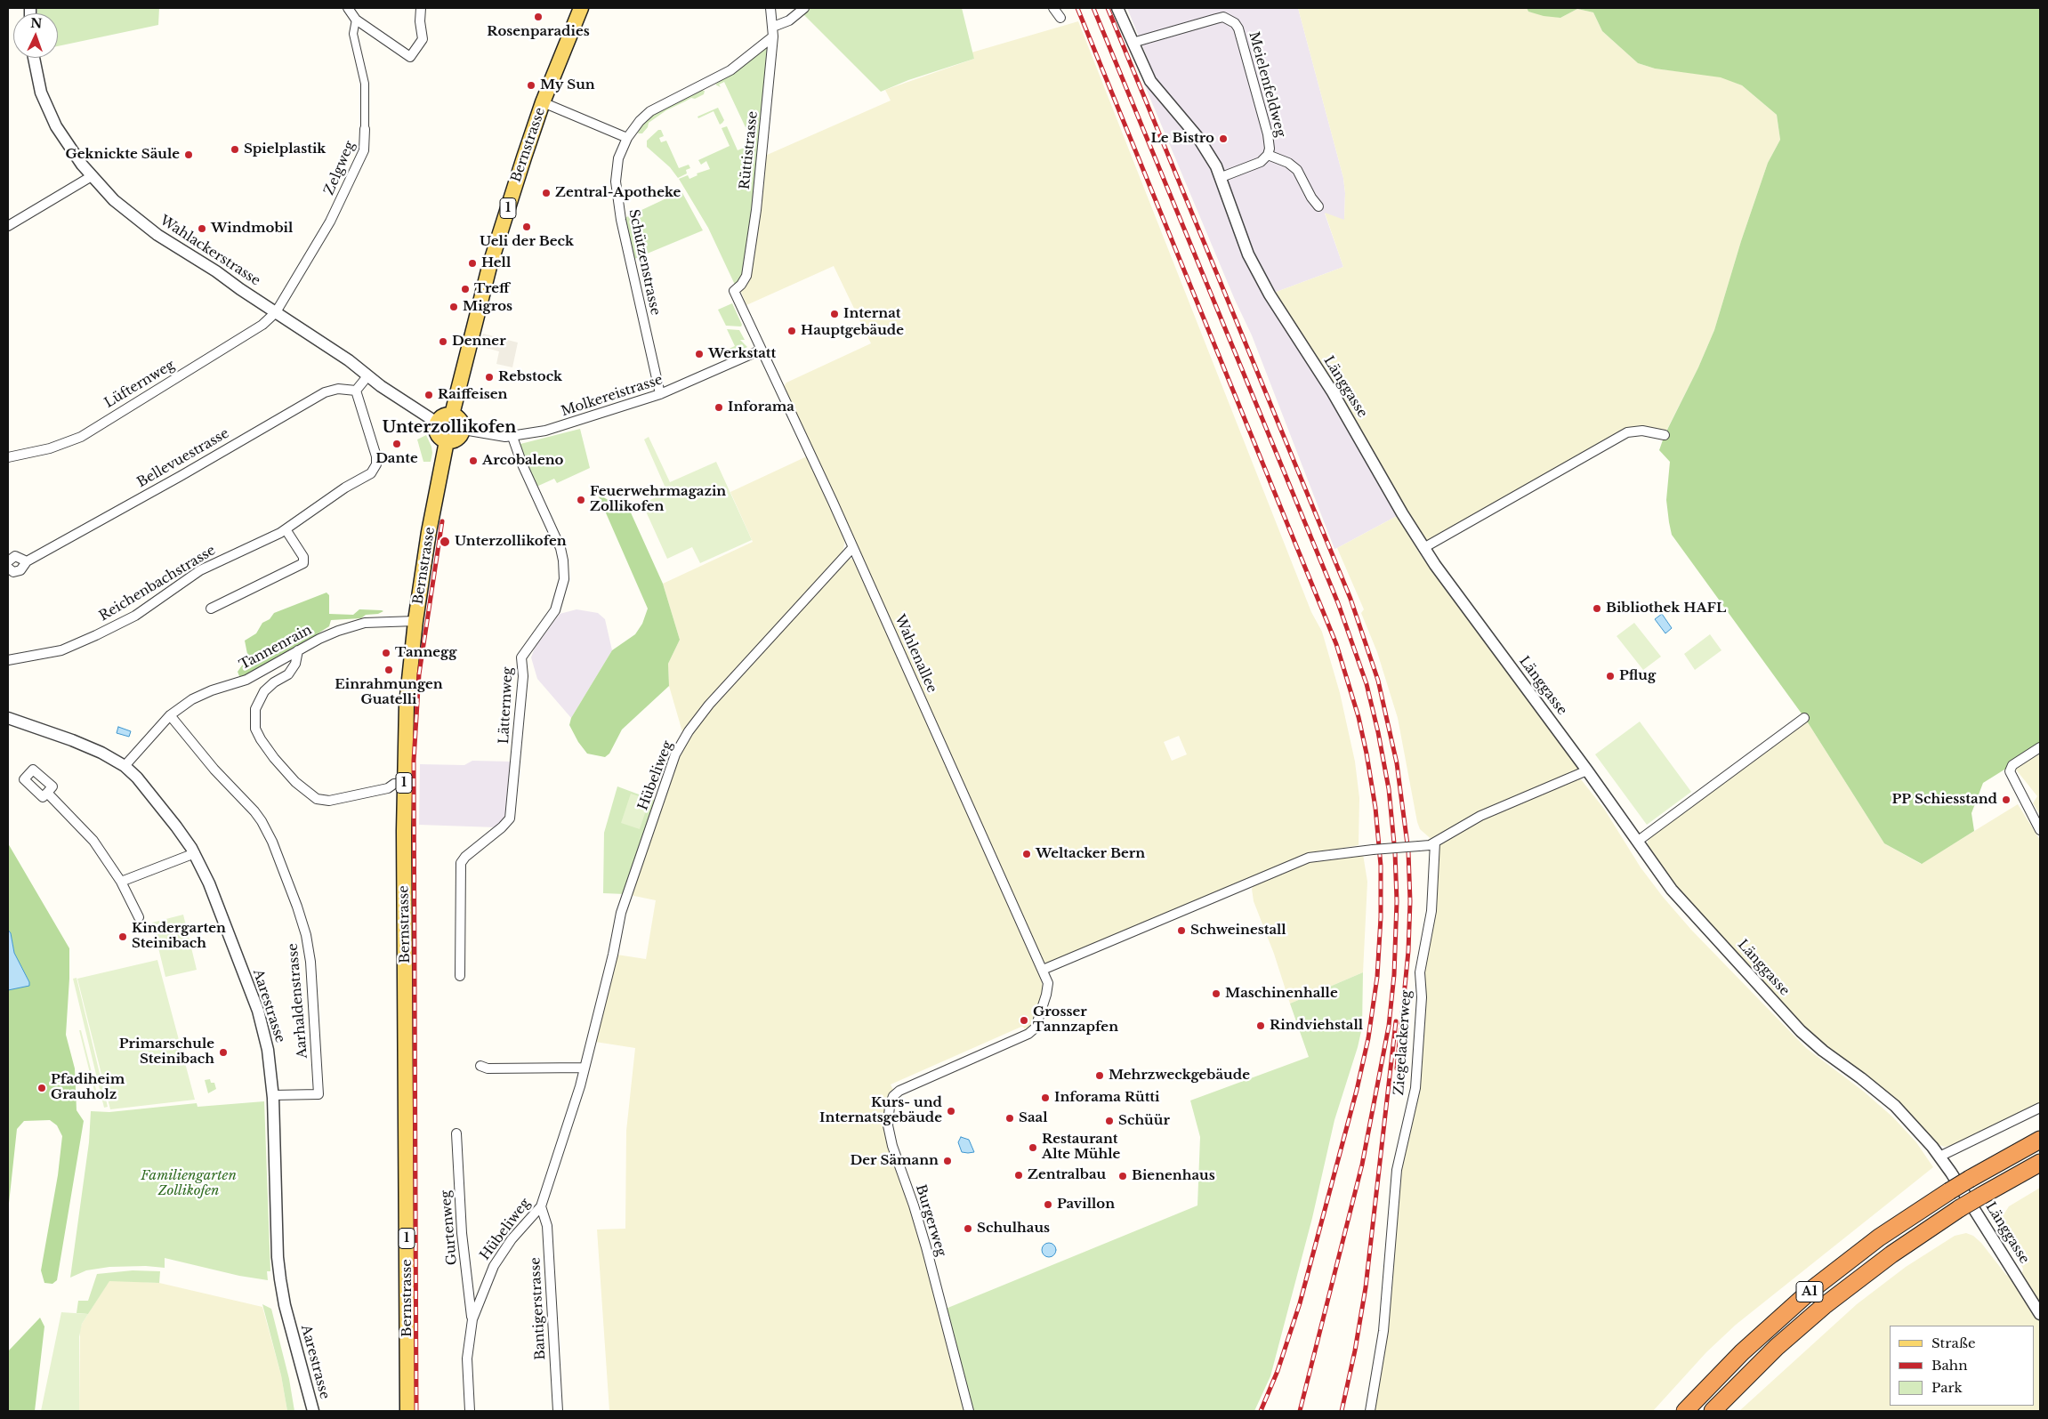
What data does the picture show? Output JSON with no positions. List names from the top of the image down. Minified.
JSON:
{"streets":{"highway":["A1"],"main road":["Bernstrasse","1"],"street":["Meielenfeldweg","Rüttistrasse","Zelgweg","Wahlackerstrasse","Schützenstrasse","Lüfternweg","Länggasse","Molkereistrasse","Bellevuestrasse","Reichenbachstrasse","Tannenrain","Wahlenallee","Lätternweg","Hübeliweg","Aarhaldenstrasse","Aarestrasse","Ziegelackerweg","Burgerweg","Gurtenweg","Bantigerstrasse"]},"crossings":[["Meielenfeldweg","Länggasse"],["Bernstrasse","Wahlackerstrasse"],["Bernstrasse","Molkereistrasse"],["Bernstrasse","Tannenrain"],["Rüttistrasse","Schützenstrasse"],["Rüttistrasse","Wahlenallee"],["Zelgweg","Wahlackerstrasse"],["Zelgweg","Lüfternweg"],["Wahlackerstrasse","Lüfternweg"],["Wahlackerstrasse","Molkereistrasse"],["Schützenstrasse","Molkereistrasse"],["Molkereistrasse","Wahlenallee"],["Molkereistrasse","Lätternweg"],["Bellevuestrasse","Reichenbachstrasse"],["Tannenrain","Aarhaldenstrasse"],["Tannenrain","Aarestrasse"],["Wahlenallee","Hübeliweg"],["Wahlenallee","Burgerweg"],["Hübeliweg","Gurtenweg"],["Hübeliweg","Bantigerstrasse"],["Aarhaldenstrasse","Aarestrasse"]],"districts":["Unterzollikofen"],"parks":["Familiengarten Zollikofen"],"places":["Rosenparadies","My Sun","Le Bistro","Spielplastik","Geknickte Säule","Zentral-Apotheke","Ueli der Beck","Windmobil","Hell","Treff","Migros","Internat","Hauptgebäude","Denner","Werkstatt","Rebstock","Raiffeisen","Inforama","Dante","Arcobaleno","Feuerwehrmagazin Zollikofen","Unterzollikofen","Bibliothek HAFL","Tannegg","Einrahmungen Guatelli","Pflug","PP Schiesstand","Weltacker Bern","Schweinestall","Kindergarten Steinibach","Maschinenhalle","Grosser Tannzapfen","Rindviehstall","Primarschule Steinibach","Mehrzweckgebäude","Pfadiheim Grauholz","Inforama Rütti","Kurs- und Internatsgebäude","Saal","Schüür","Restaurant Alte Mühle","Der Sämann","Zentralbau","Bienenhaus","Pavillon","Schulhaus"],"legend":["Straße","Bahn","Park"],"north":"top"}
